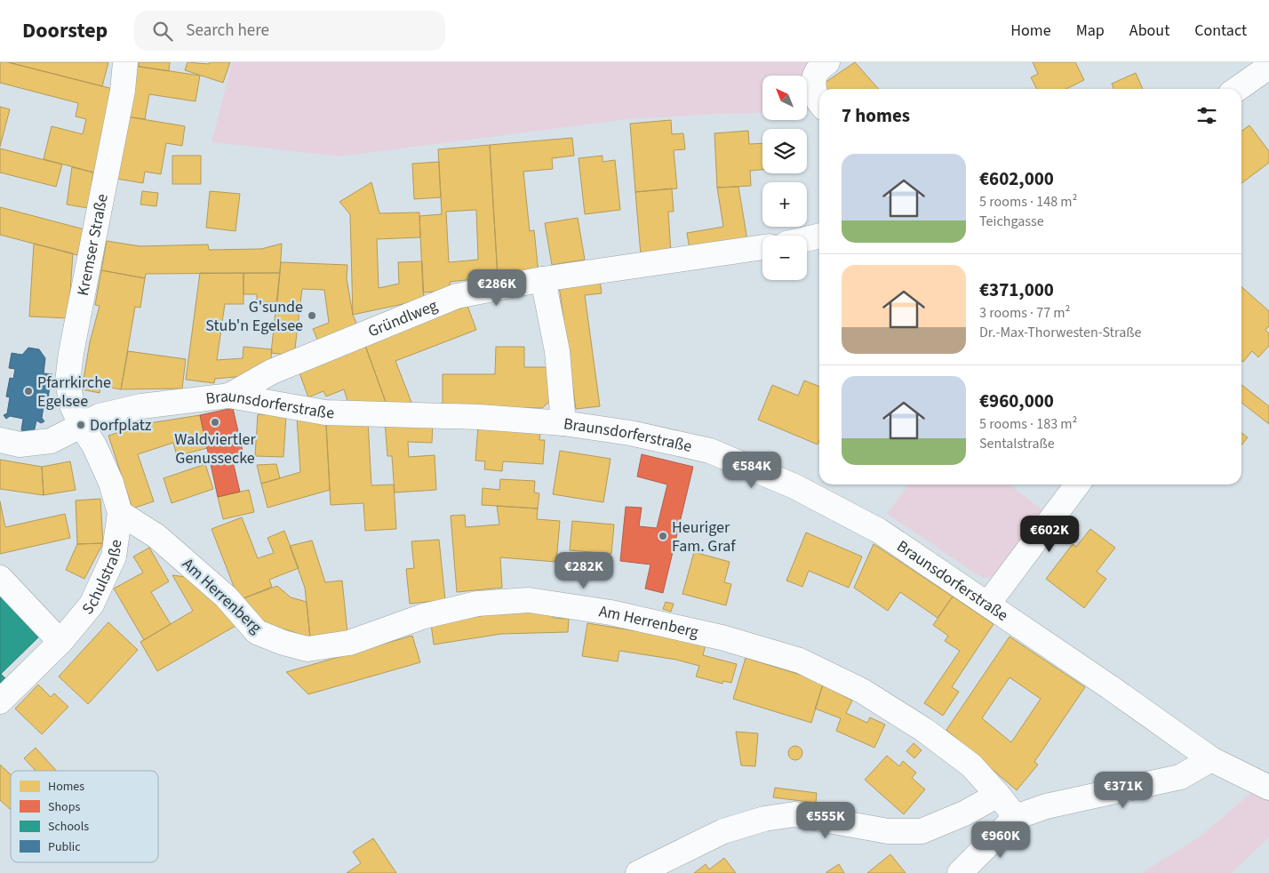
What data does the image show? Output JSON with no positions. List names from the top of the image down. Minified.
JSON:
{"streets":{"street":["Kremser Straße","Gründlweg","Braunsdorferstraße","Schulstraße","Am Herrenberg"]},"crossings":[["Kremser Straße","Braunsdorferstraße"],["Kremser Straße","Schulstraße"],["Gründlweg","Braunsdorferstraße"],["Braunsdorferstraße","Schulstraße"],["Schulstraße","Am Herrenberg"]],"places":["G'sunde Stub'n Egelsee","Pfarrkirche Egelsee","Waldviertler Genussecke","Dorfplatz","Heuriger Fam. Graf"],"legend":["Homes","Shops","Schools","Public"],"north":"top left","page":{"header":"Doorstep","search":"Search here","nav":["Home","Map","About","Contact"],"map_buttons":["+","−"],"heading":"7 homes","list":[{"name":"€602,000","note":"5 rooms · 148 m² · Teichgasse"},{"name":"€371,000","note":"3 rooms · 77 m² · Dr.-Max-Thorwesten-Straße"},{"name":"€960,000","note":"5 rooms · 183 m² · Sentalstraße"}],"price":["€286K","€584K","€602K","€282K","€371K","€555K","€960K"]}}
